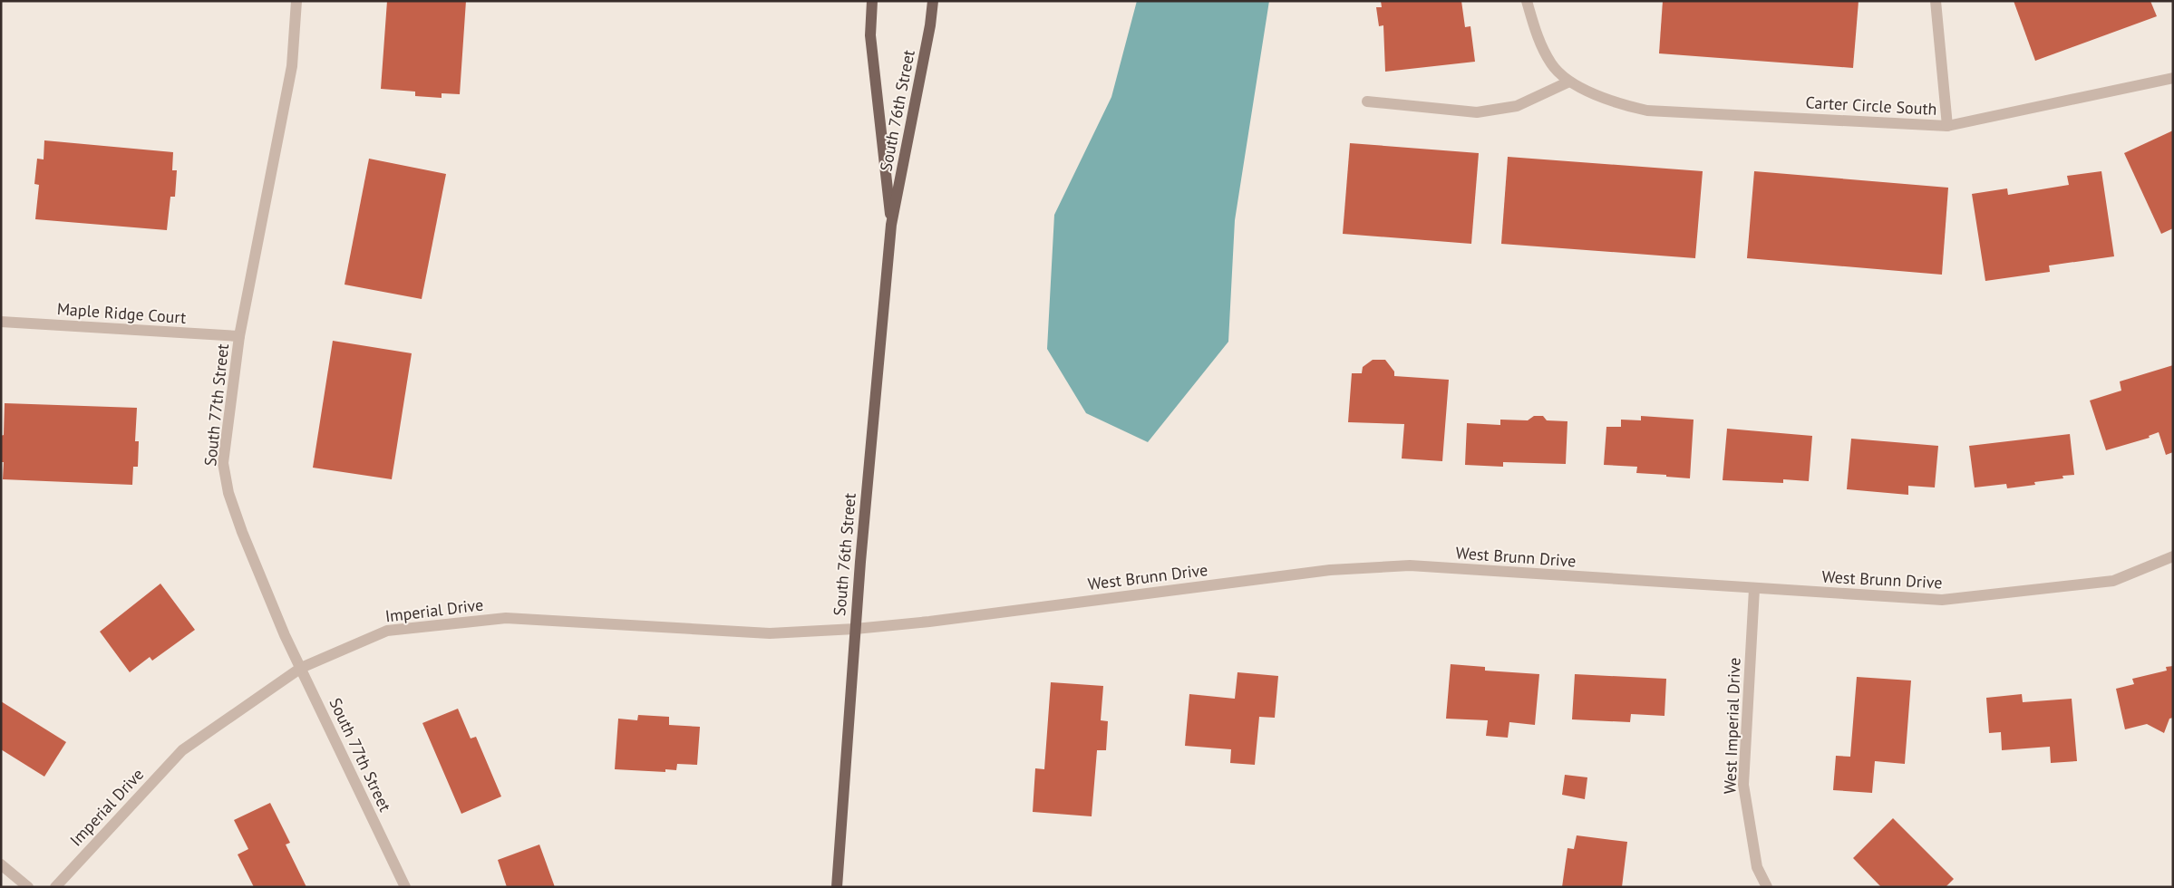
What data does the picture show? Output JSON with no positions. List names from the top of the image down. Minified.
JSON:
{"streets":{"main road":["South 76th Street"],"street":["Carter Circle South","Maple Ridge Court","South 77th Street","West Brunn Drive","Imperial Drive","West Imperial Drive"]},"crossings":[["South 76th Street","West Brunn Drive"],["South 76th Street","Imperial Drive"],["Maple Ridge Court","South 77th Street"],["South 77th Street","Imperial Drive"],["West Brunn Drive","Imperial Drive"],["West Brunn Drive","West Imperial Drive"]]}
